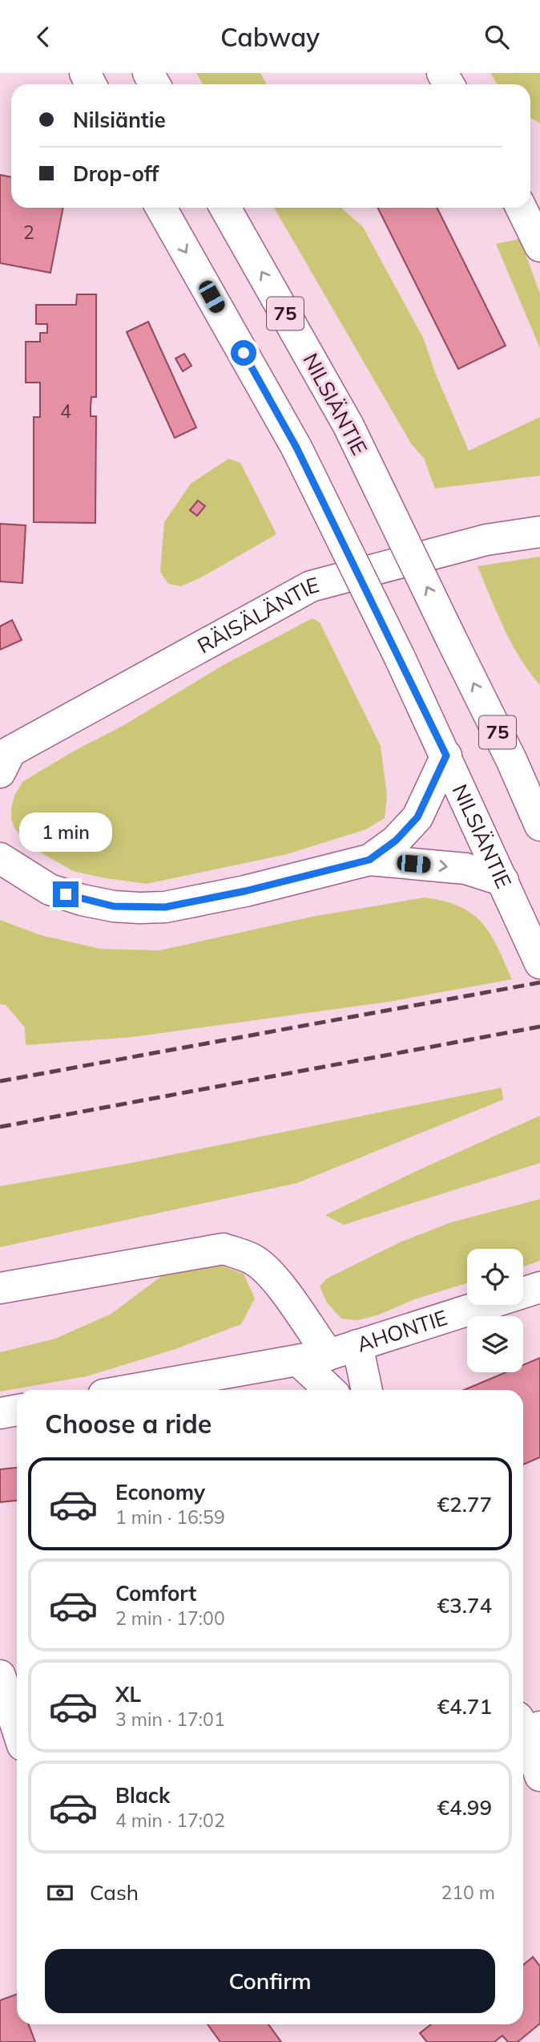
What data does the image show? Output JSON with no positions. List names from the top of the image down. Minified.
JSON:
{"streets":{"main road":["75","NILSIÄNTIE","RÄISÄLÄNTIE","AHONTIE"]},"house_numbers":["2","4"],"page":{"header":"Cabway","banner":["Nilsiäntie","Drop-off"],"bubble":"1 min","heading":"Choose a ride","list":[{"name":"Economy","note":"1 min · 16:59","value":"€2.77"},{"name":"Comfort","note":"2 min · 17:00","value":"€3.74"},{"name":"XL","note":"3 min · 17:01","value":"€4.71"},{"name":"Black","note":"4 min · 17:02","value":"€4.99"}],"pay":["Cash","210 m"],"buttons":"Confirm"}}
